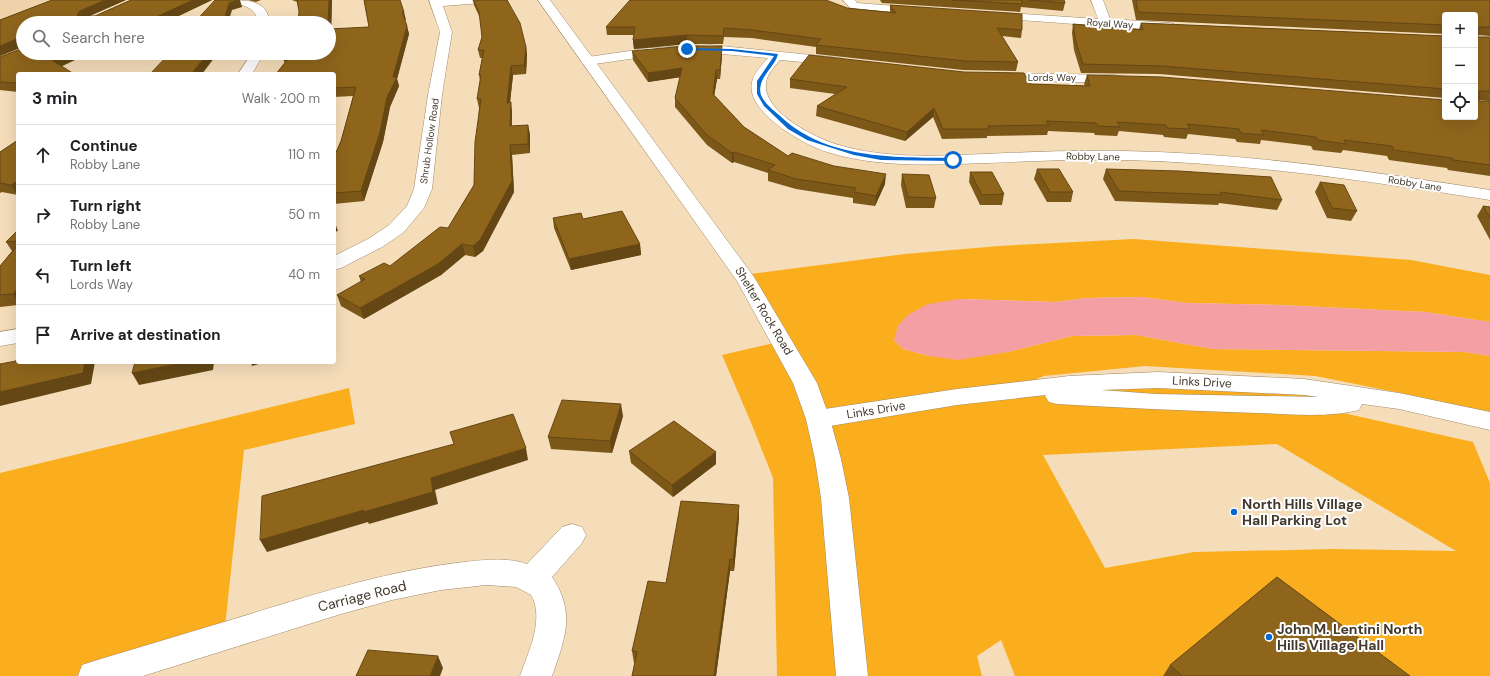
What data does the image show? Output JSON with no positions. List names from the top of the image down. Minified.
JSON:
{"streets":{"street":["Royal Way","Lords Way","Shrub Hollow Road","Robby Lane","Shelter Rock Road","Links Drive","Carriage Road"]},"crossings":[["Shelter Rock Road","Links Drive"]],"places":["North Hills Village Hall Parking Lot","John M. Lentini North Hills Village Hall"],"page":{"map_buttons":["+","−"],"search":"Search here","heading":["3 min","Walk · 200 m"],"list":[["Continue","Robby Lane","110 m"],["Turn right","Robby Lane","50 m"],["Turn left","Lords Way","40 m"],"Arrive at destination"]}}
